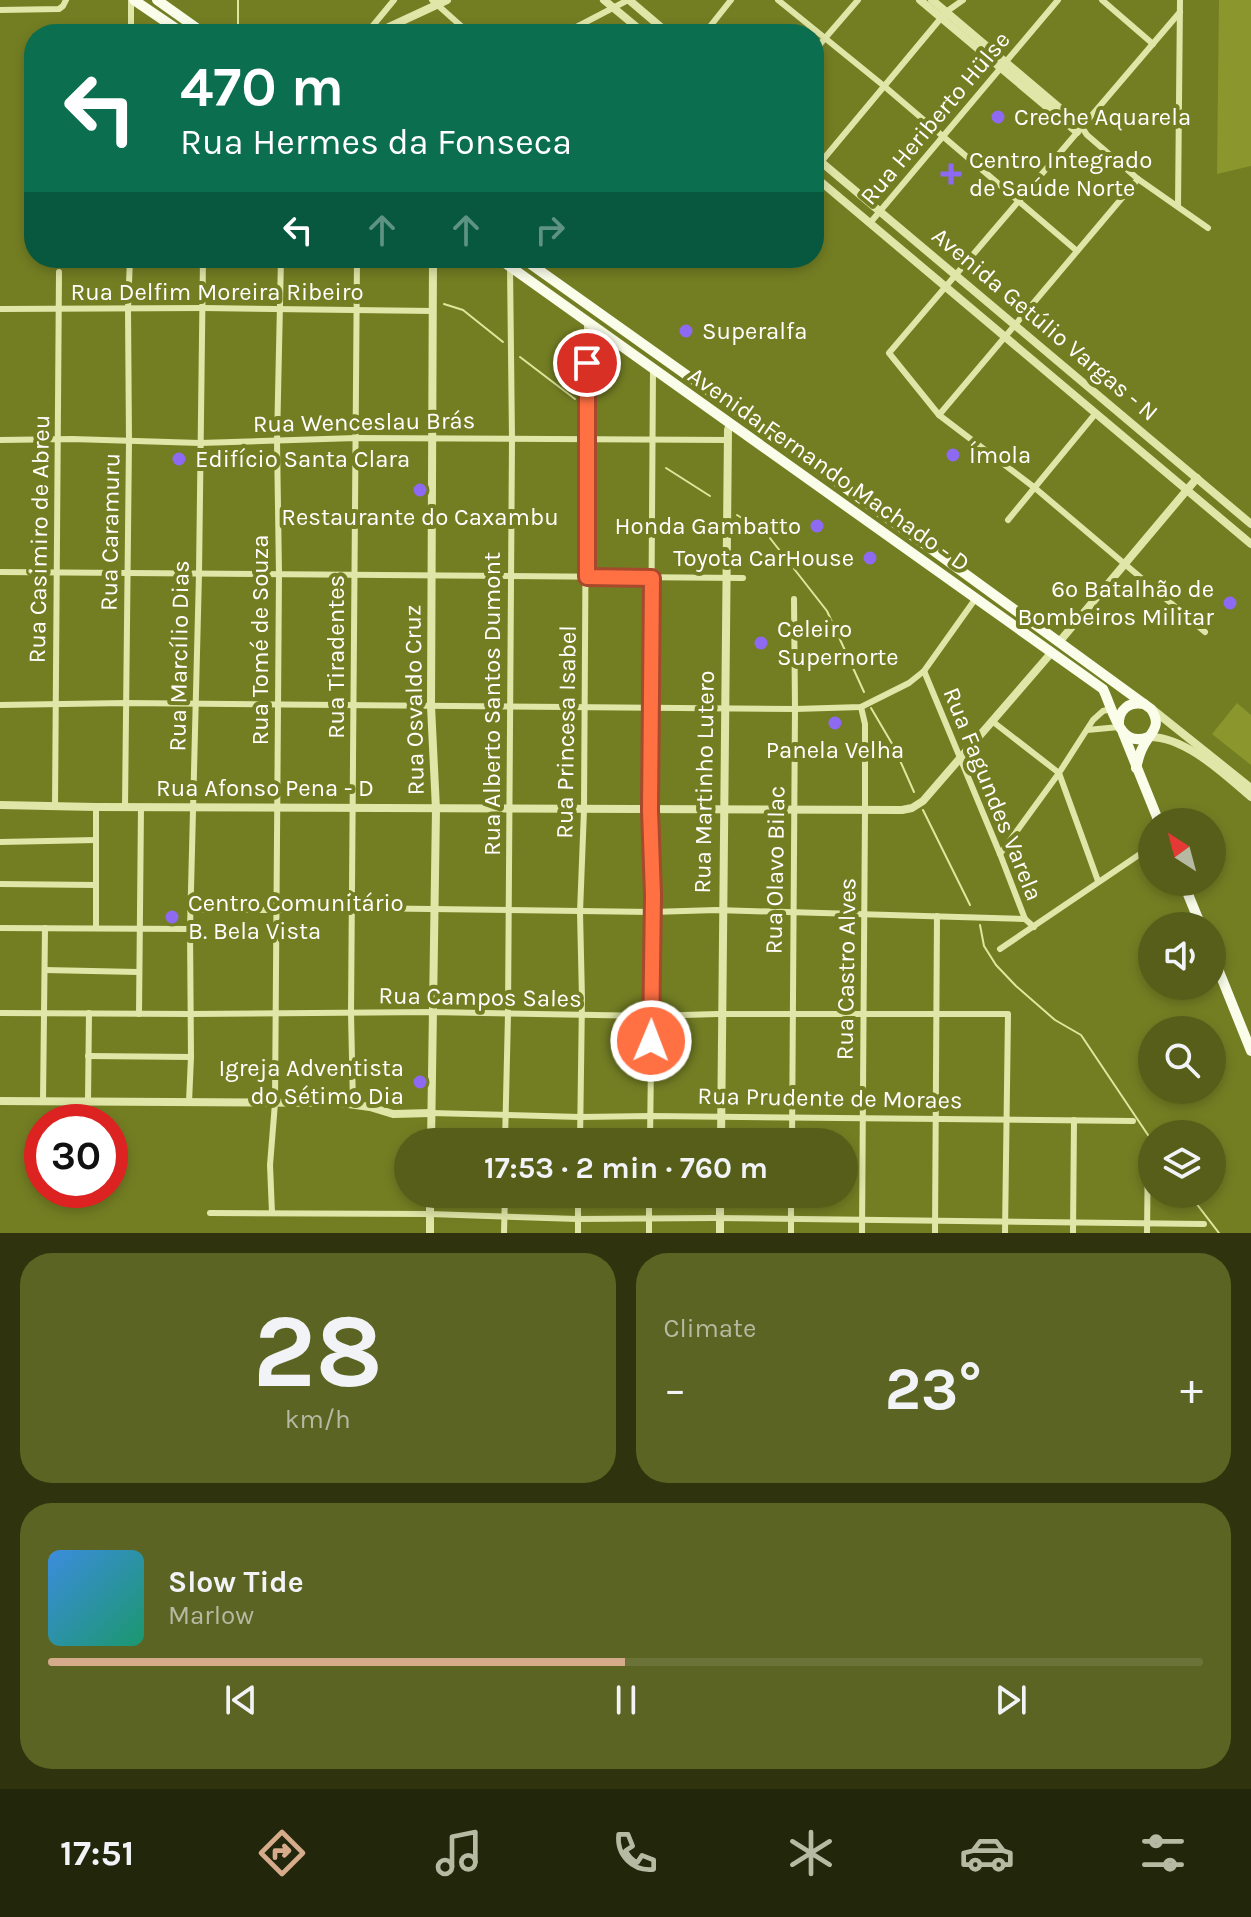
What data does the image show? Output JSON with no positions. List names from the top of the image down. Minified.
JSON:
{"streets":{"main road":["Avenida Fernando Machado - D"],"street":["Rua Heriberto Hülse","Rua Delfim Moreira Ribeiro","Avenida Getúlio Vargas - N","Rua Wenceslau Brás","Rua Caramuru","Rua Casimiro de Abreu","Rua Tomé de Souza","Rua Marcílio Dias","Rua Tiradentes","Rua Osvaldo Cruz","Rua Alberto Santos Dumont","Rua Princesa Isabel","Rua Martinho Lutero","Rua Afonso Pena - D","Rua Fagundes Varela","Rua Olavo Bilac","Rua Castro Alves","Rua Campos Sales","Rua Prudente de Moraes"]},"crossings":[["Rua Heriberto Hülse","Avenida Getúlio Vargas - N"],["Rua Delfim Moreira Ribeiro","Rua Caramuru"],["Rua Delfim Moreira Ribeiro","Rua Casimiro de Abreu"],["Rua Delfim Moreira Ribeiro","Rua Tomé de Souza"],["Rua Delfim Moreira Ribeiro","Rua Marcílio Dias"],["Rua Delfim Moreira Ribeiro","Rua Tiradentes"],["Rua Delfim Moreira Ribeiro","Rua Osvaldo Cruz"],["Rua Wenceslau Brás","Rua Caramuru"],["Rua Wenceslau Brás","Rua Casimiro de Abreu"],["Rua Wenceslau Brás","Rua Tomé de Souza"],["Rua Wenceslau Brás","Rua Marcílio Dias"],["Rua Wenceslau Brás","Rua Tiradentes"],["Rua Wenceslau Brás","Rua Osvaldo Cruz"],["Rua Wenceslau Brás","Rua Alberto Santos Dumont"],["Rua Wenceslau Brás","Rua Princesa Isabel"],["Rua Wenceslau Brás","Rua Martinho Lutero"],["Avenida Fernando Machado - D","Rua Princesa Isabel"],["Avenida Fernando Machado - D","Rua Martinho Lutero"],["Avenida Fernando Machado - D","Rua Afonso Pena - D"],["Rua Caramuru","Rua Afonso Pena - D"],["Rua Casimiro de Abreu","Rua Afonso Pena - D"],["Rua Tomé de Souza","Rua Afonso Pena - D"],["Rua Tomé de Souza","Rua Campos Sales"],["Rua Tomé de Souza","Rua Prudente de Moraes"],["Rua Marcílio Dias","Rua Afonso Pena - D"],["Rua Marcílio Dias","Rua Campos Sales"],["Rua Marcílio Dias","Rua Prudente de Moraes"],["Rua Tiradentes","Rua Afonso Pena - D"],["Rua Tiradentes","Rua Campos Sales"],["Rua Tiradentes","Rua Prudente de Moraes"],["Rua Osvaldo Cruz","Rua Afonso Pena - D"],["Rua Osvaldo Cruz","Rua Campos Sales"],["Rua Osvaldo Cruz","Rua Prudente de Moraes"],["Rua Alberto Santos Dumont","Rua Afonso Pena - D"],["Rua Alberto Santos Dumont","Rua Campos Sales"],["Rua Alberto Santos Dumont","Rua Prudente de Moraes"],["Rua Princesa Isabel","Rua Afonso Pena - D"],["Rua Princesa Isabel","Rua Campos Sales"],["Rua Princesa Isabel","Rua Prudente de Moraes"],["Rua Martinho Lutero","Rua Afonso Pena - D"],["Rua Martinho Lutero","Rua Campos Sales"],["Rua Martinho Lutero","Rua Prudente de Moraes"],["Rua Afonso Pena - D","Rua Fagundes Varela"],["Rua Afonso Pena - D","Rua Olavo Bilac"],["Rua Afonso Pena - D","Rua Castro Alves"],["Rua Olavo Bilac","Rua Campos Sales"],["Rua Olavo Bilac","Rua Prudente de Moraes"],["Rua Castro Alves","Rua Campos Sales"],["Rua Castro Alves","Rua Prudente de Moraes"],["Rua Campos Sales","Rua Prudente de Moraes"]],"places":{"other":["Creche Aquarela","Superalfa","Ímola","Edifício Santa Clara","Restaurante do Caxambu","Honda Gambatto","Toyota CarHouse","6º Batalhão de Bombeiros Militar","Celeiro Supernorte","Panela Velha","Centro Comunitário B. Bela Vista","Igreja Adventista do Sétimo Dia"],"health":["Centro Integrado de Saúde Norte"]},"north":"top left","page":{"turn":["470 m","Rua Hermes da Fonseca"],"limit":"30","trip":"17:53 · 2 min · 760 m","tile":[["28","km/h"],"Climate"],"heat":["−","23°","+"],"song":["Slow Tide","Marlow"],"tabs":"17:51"}}
